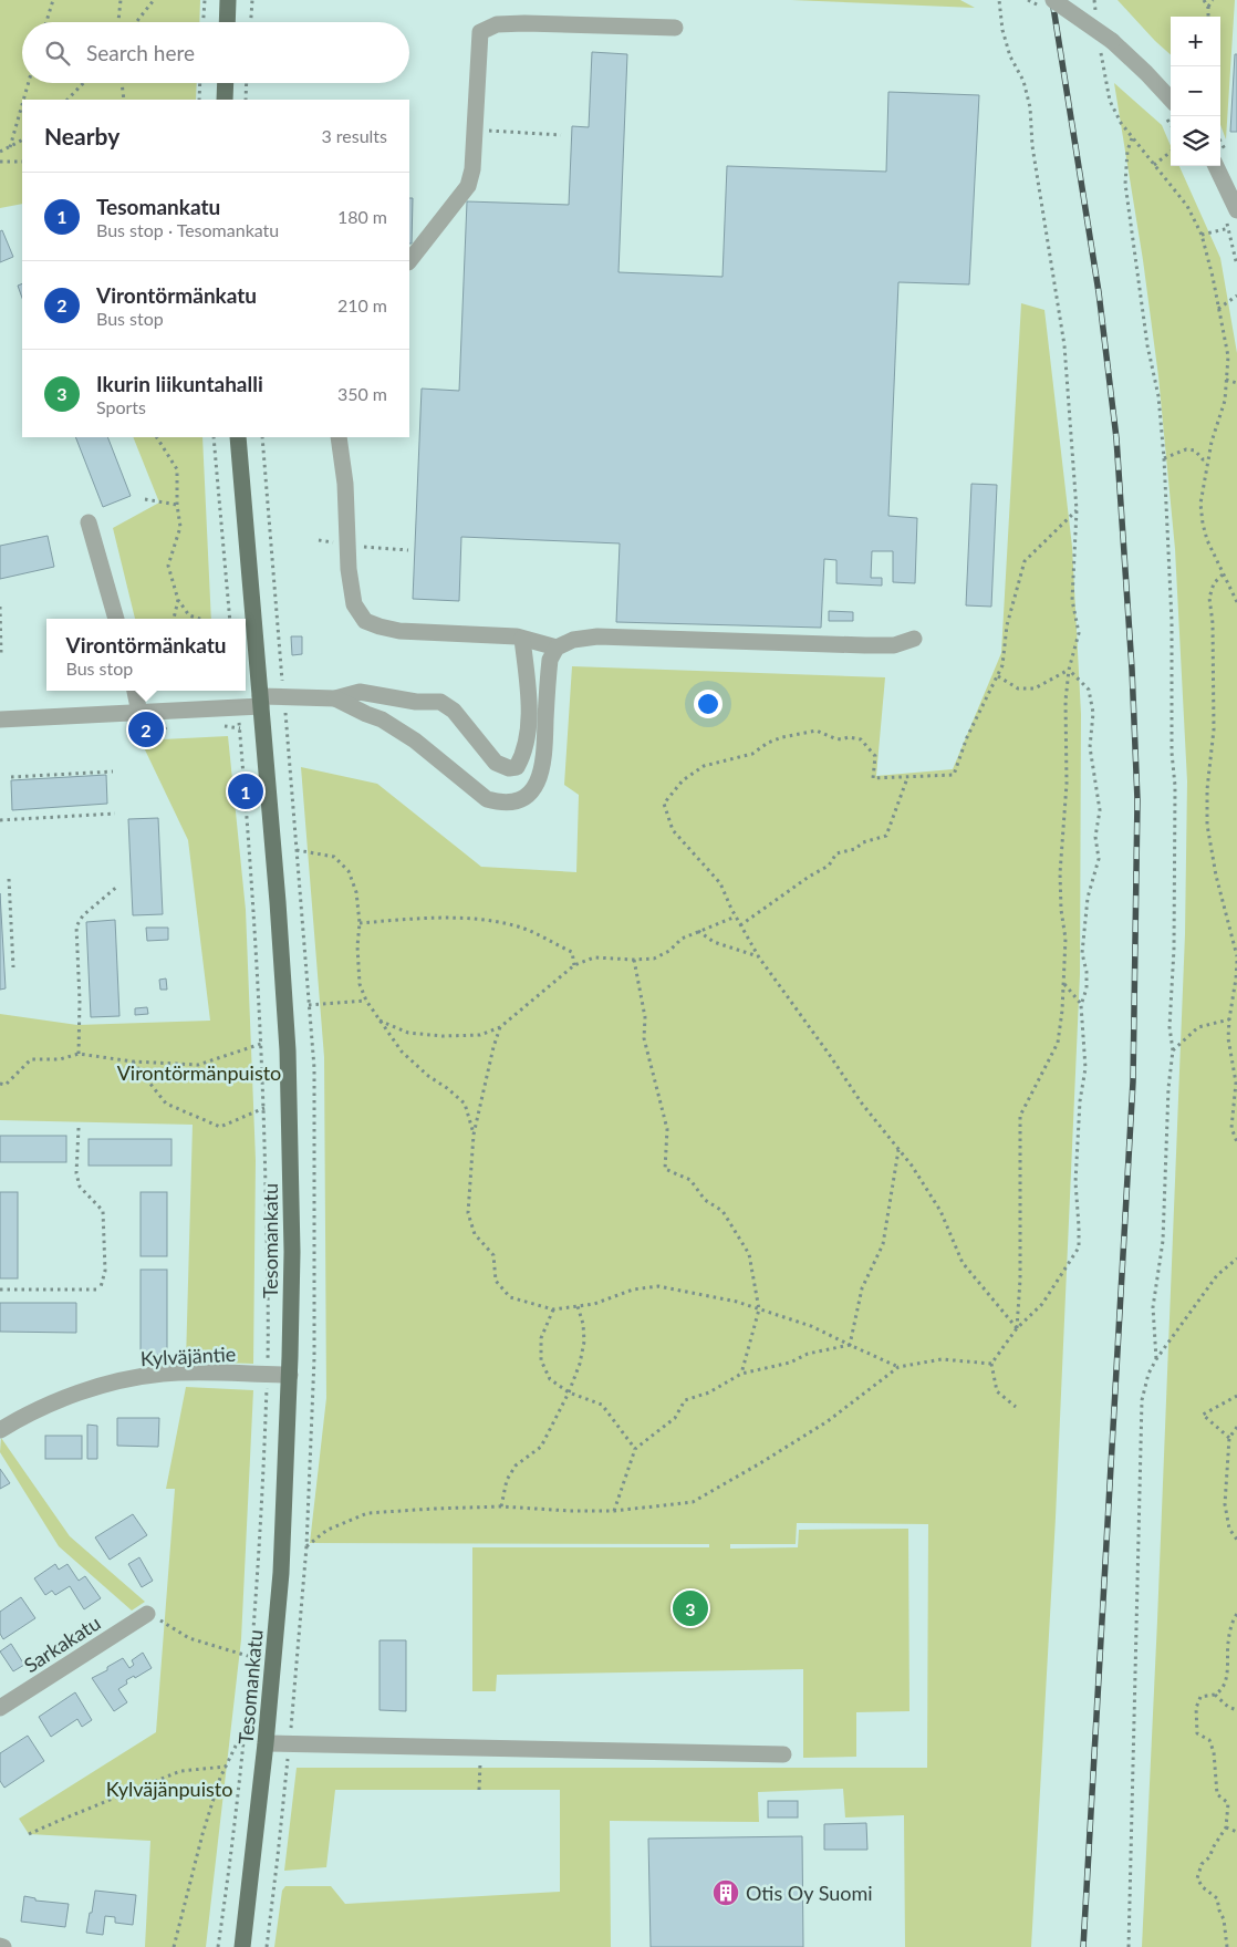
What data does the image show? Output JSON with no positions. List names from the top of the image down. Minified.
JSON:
{"streets":{"main road":["Tesomankatu"],"street":["Kylväjäntie","Sarkakatu"]},"crossings":[["Tesomankatu","Kylväjäntie"]],"parks":["Virontörmänpuisto","Kylväjänpuisto"],"places":{"building":["Otis Oy Suomi"]},"page":{"map_buttons":["+","−"],"search":"Search here","heading":["Nearby","3 results"],"list":[{"mark":"1","name":"Tesomankatu","note":"Bus stop · Tesomankatu","value":"180 m"},{"mark":"2","name":"Virontörmänkatu","note":"Bus stop","value":"210 m"},{"mark":"3","name":"Ikurin liikuntahalli","note":"Sports","value":"350 m"}],"popup":["Virontörmänkatu","Bus stop"],"pins":["2","1","3"]}}
